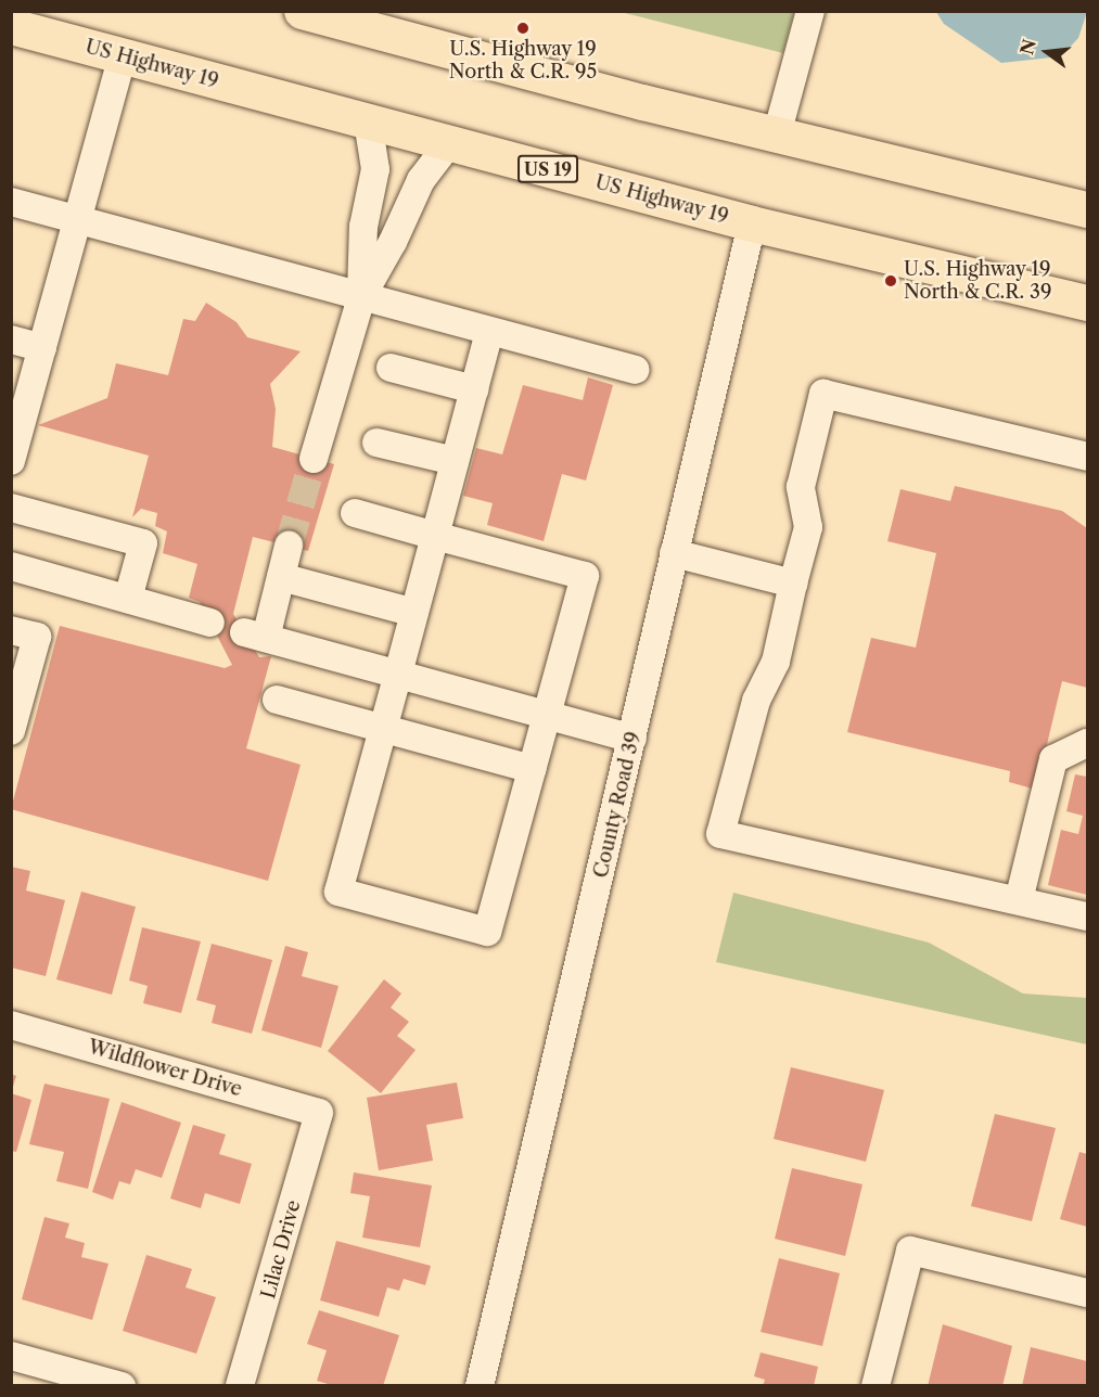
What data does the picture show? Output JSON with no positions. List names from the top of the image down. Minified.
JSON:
{"streets":{"highway":["US Highway 19","US 19"],"street":["County Road 39","Wildflower Drive","Lilac Drive"]},"crossings":[["US Highway 19","County Road 39"],["Wildflower Drive","Lilac Drive"]],"places":["U.S. Highway 19 North & C.R. 95","U.S. Highway 19 North & C.R. 39"],"north":"left"}
